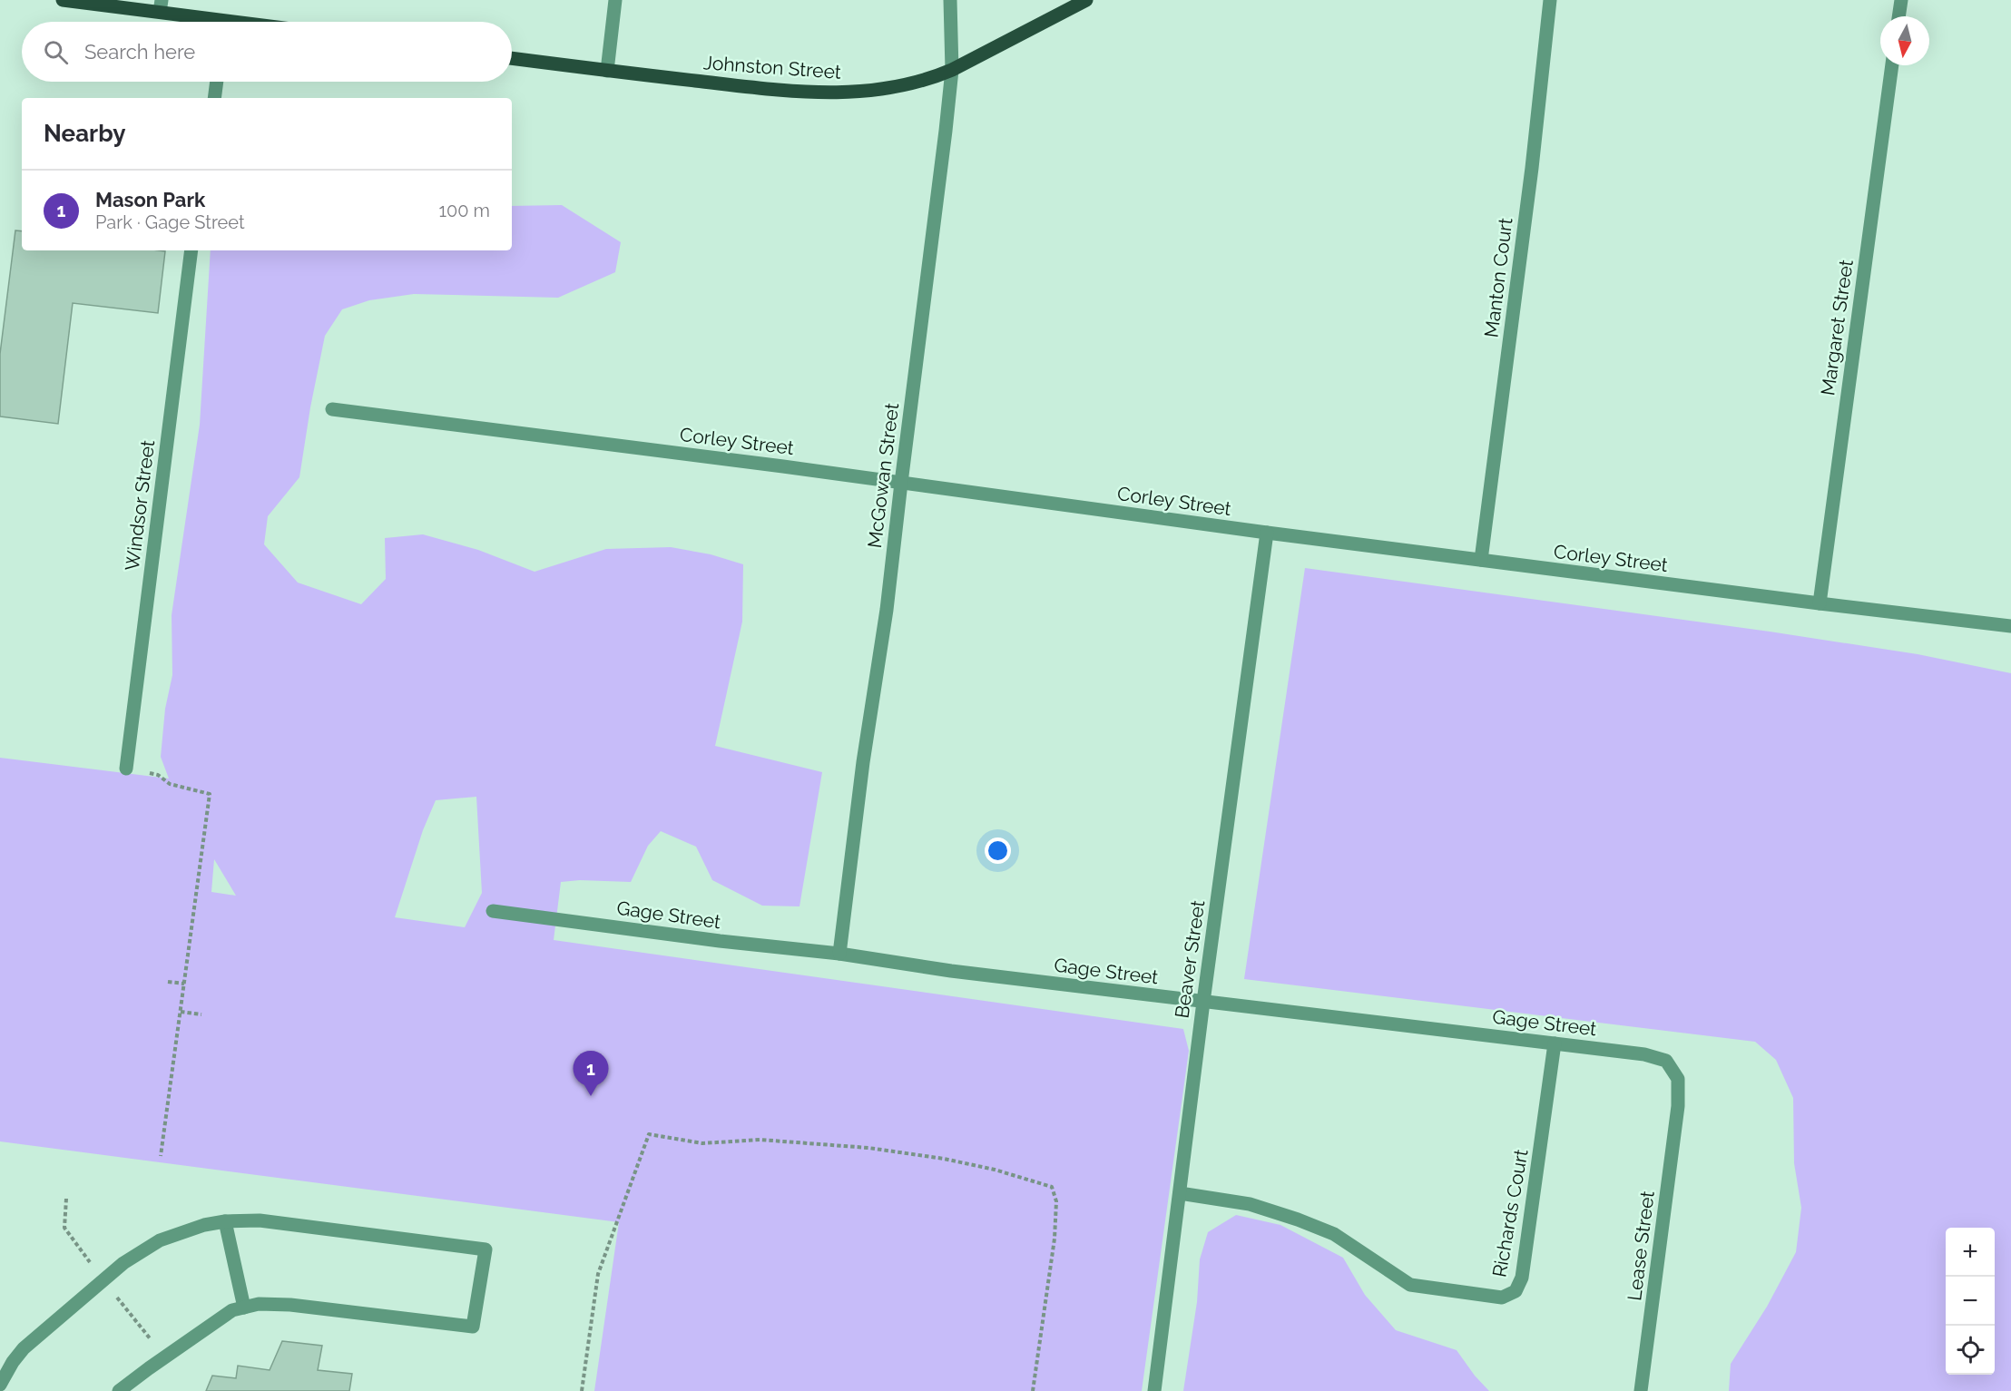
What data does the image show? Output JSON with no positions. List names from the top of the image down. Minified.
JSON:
{"streets":{"main road":["Johnston Street"],"street":["Manton Court","Margaret Street","Corley Street","McGowan Street","Windsor Street","Gage Street","Beaver Street","Richards Court","Lease Street"]},"crossings":[["Johnston Street","McGowan Street"],["Manton Court","Corley Street"],["Margaret Street","Corley Street"],["Corley Street","McGowan Street"],["Corley Street","Beaver Street"],["McGowan Street","Gage Street"],["Gage Street","Beaver Street"],["Gage Street","Richards Court"],["Gage Street","Lease Street"],["Beaver Street","Richards Court"]],"north":"bottom","page":{"search":"Search here","heading":"Nearby","list":[{"mark":"1","name":"Mason Park","note":"Park · Gage Street","value":"100 m"}],"pins":"1","map_buttons":["+","−"]}}
